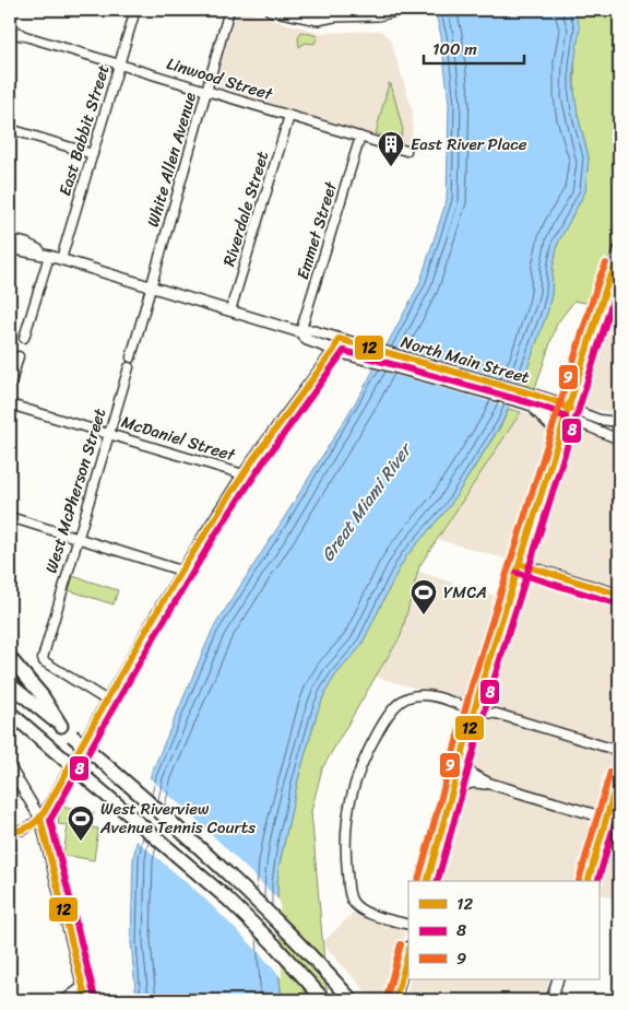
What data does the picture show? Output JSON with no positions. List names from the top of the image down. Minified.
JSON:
{"streets":{"main road":["North Main Street"],"street":["Linwood Street","East Babbit Street","White Allen Avenue","Riverdale Street","Emmet Street","McDaniel Street","West McPherson Street"]},"crossings":[["Linwood Street","East Babbit Street"],["Linwood Street","White Allen Avenue"],["Linwood Street","Riverdale Street"],["Linwood Street","Emmet Street"],["East Babbit Street","North Main Street"],["White Allen Avenue","North Main Street"],["Riverdale Street","North Main Street"],["Emmet Street","North Main Street"],["McDaniel Street","West McPherson Street"]],"water":["Great Miami River"],"places":{"building":["East River Place"],"sports":["YMCA","West Riverview Avenue Tennis Courts"]},"lines":["transit line 9","transit line 12","transit line 8"],"legend":["12","8","9"],"scale_bar":"100 m"}
